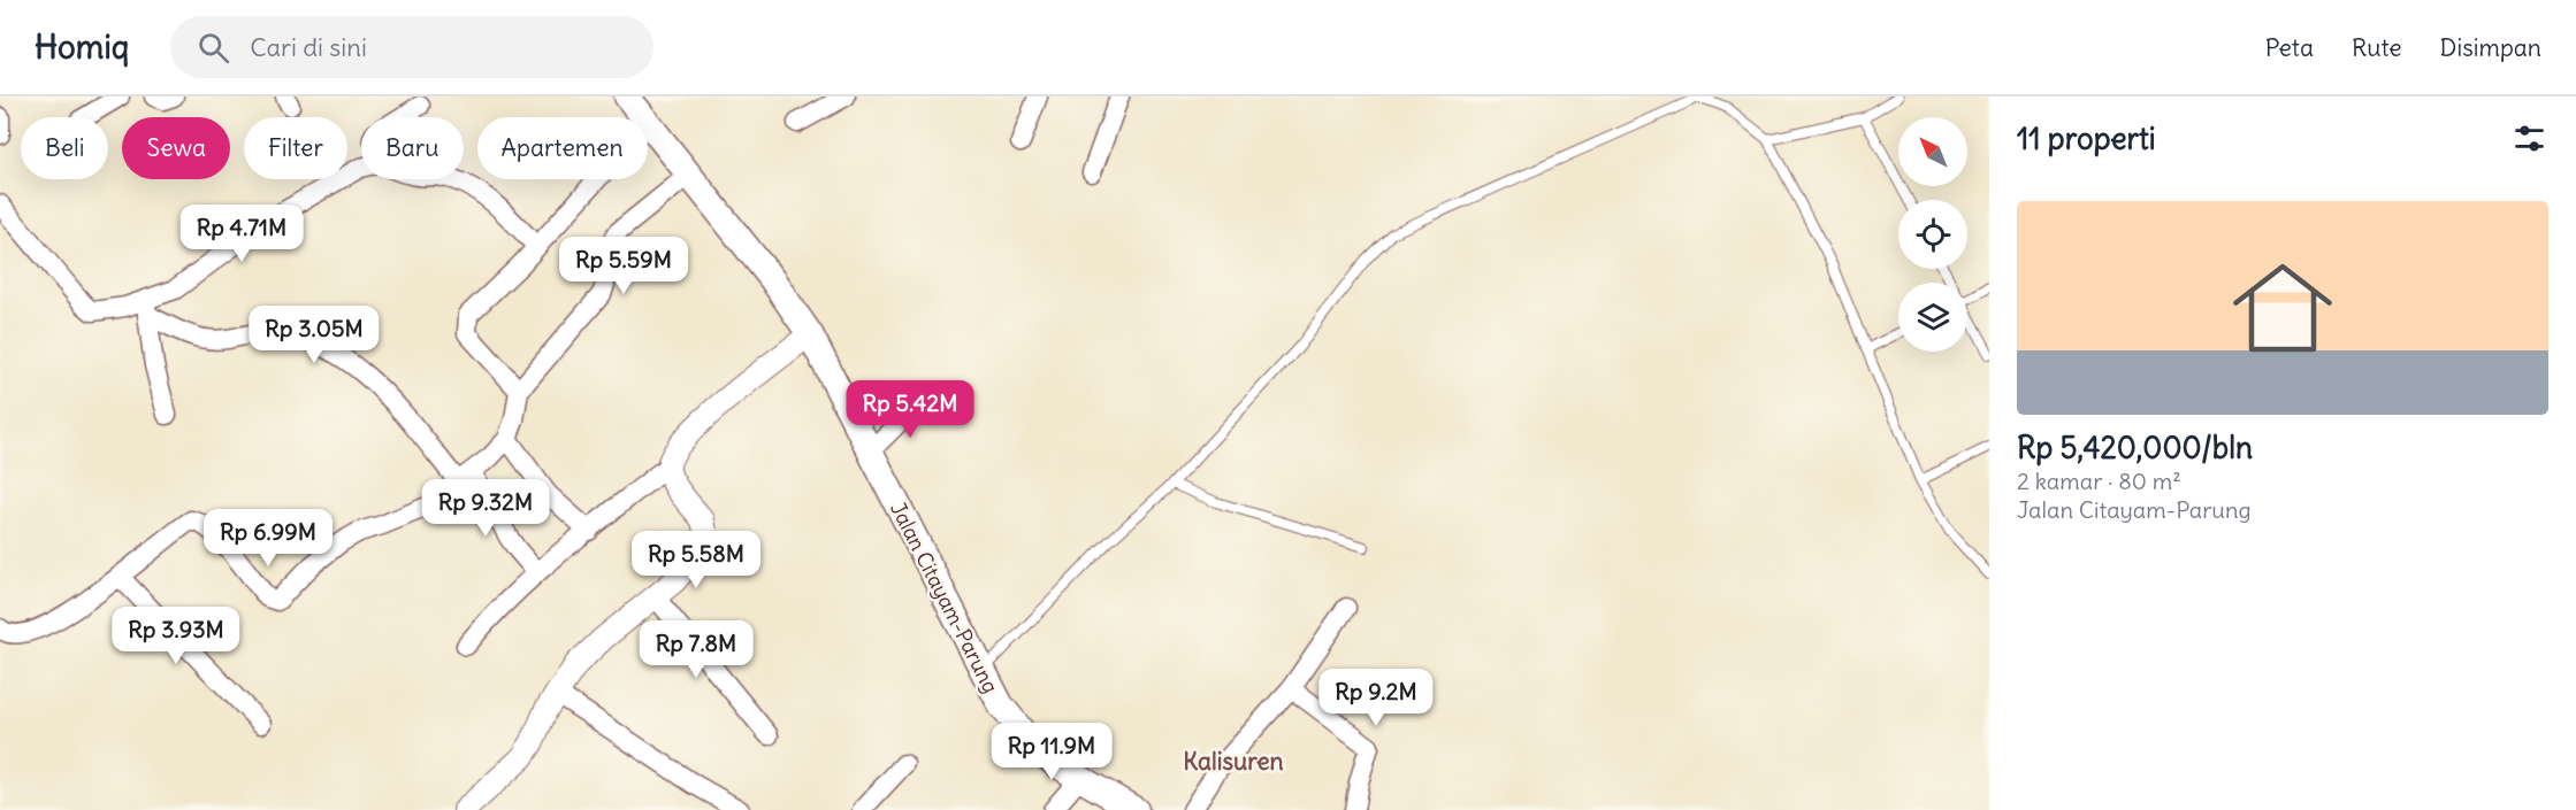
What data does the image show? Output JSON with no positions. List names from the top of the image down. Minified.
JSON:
{"streets":{"main road":["Jalan Citayam-Parung"]},"districts":["Kalisuren"],"north":"top left","page":{"header":"Homiq","search":"Cari di sini","nav":["Peta","Rute","Disimpan"],"heading":"11 properti","chip":["Beli","Sewa","Filter","Baru","Apartemen"],"list":[{"name":"Rp 5,420,000/bln","note":"2 kamar · 80 m² · Jalan Citayam-Parung"}],"price":["Rp 4.71M","Rp 5.59M","Rp 3.05M","Rp 5.42M","Rp 9.32M","Rp 6.99M","Rp 5.58M","Rp 3.93M","Rp 7.8M","Rp 9.2M","Rp 11.9M"]}}
